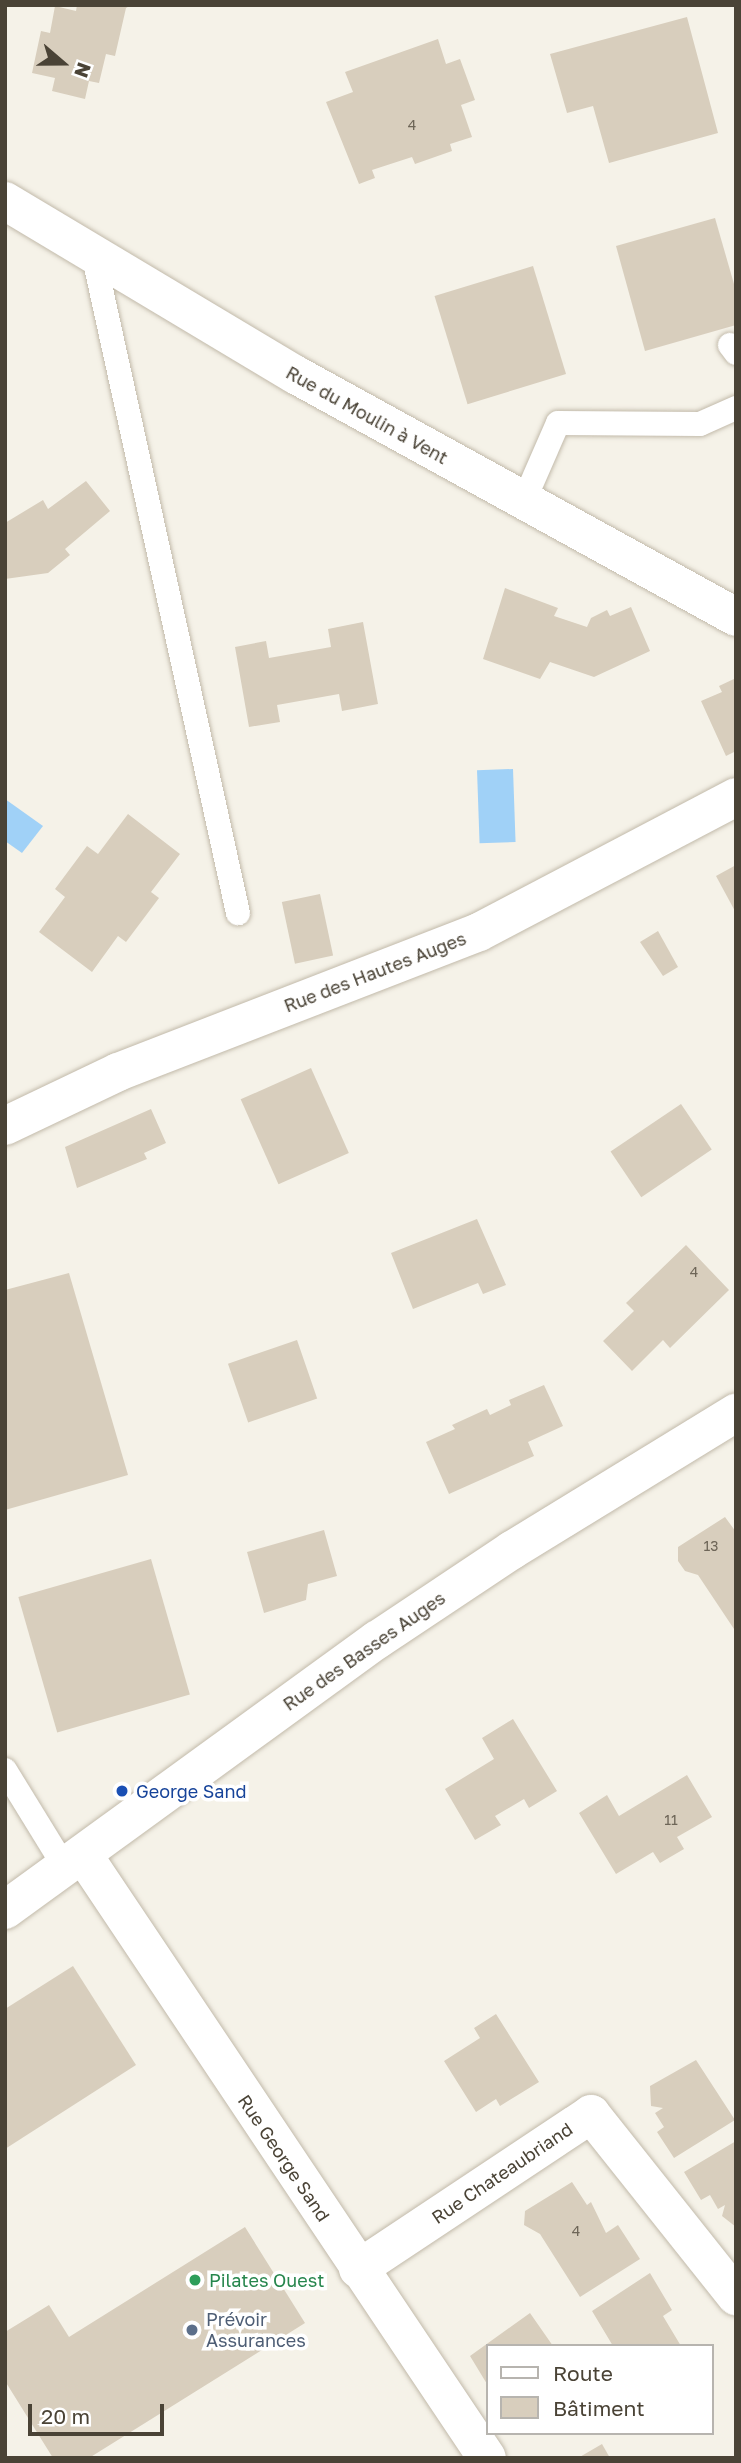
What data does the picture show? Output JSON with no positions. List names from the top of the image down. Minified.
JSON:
{"streets":{"street":["Rue du Moulin à Vent","Rue des Hautes Auges","Rue des Basses Auges","Rue George Sand","Rue Chateaubriand"]},"crossings":[["Rue des Basses Auges","Rue George Sand"],["Rue George Sand","Rue Chateaubriand"]],"places":["George Sand","Pilates Ouest","Prévoir Assurances"],"house_numbers":["4","4","13","11","4"],"legend":["Route","Bâtiment"],"scale_bar":"20 m","north":"right"}
